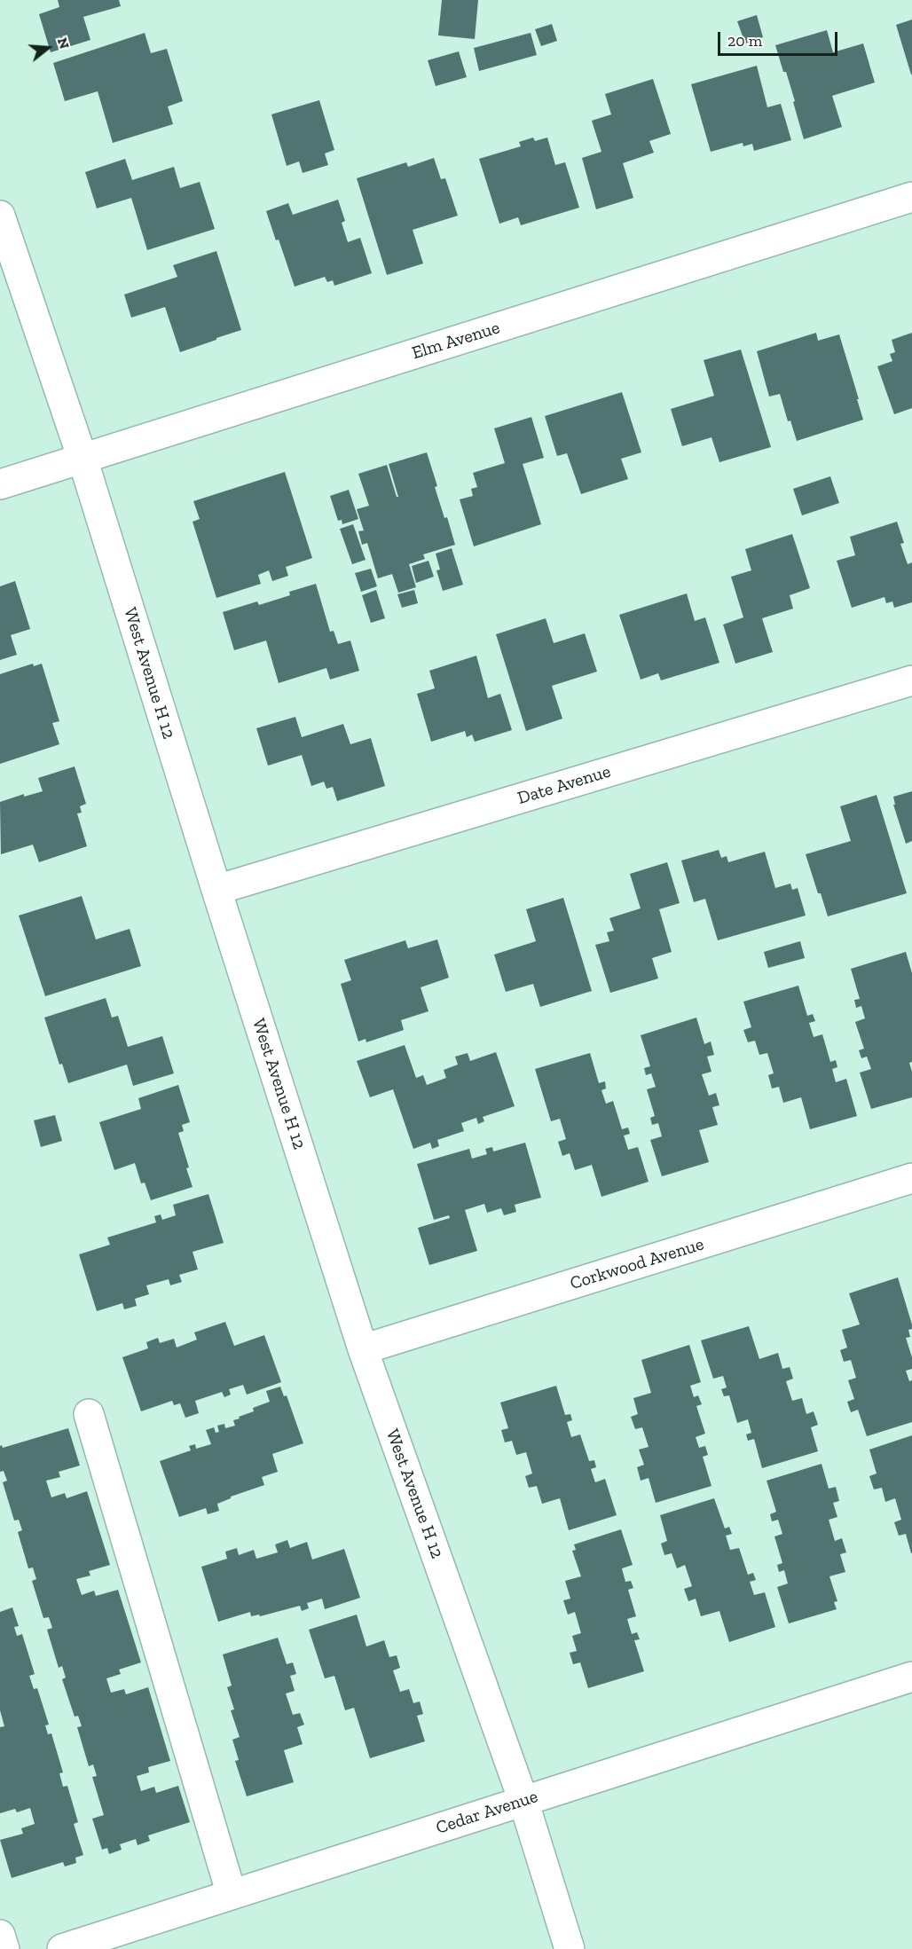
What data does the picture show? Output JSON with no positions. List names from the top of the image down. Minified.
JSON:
{"streets":{"street":["Elm Avenue","West Avenue H 12","Date Avenue","Corkwood Avenue","Cedar Avenue"]},"crossings":[["Elm Avenue","West Avenue H 12"],["West Avenue H 12","Date Avenue"],["West Avenue H 12","Corkwood Avenue"],["West Avenue H 12","Cedar Avenue"]],"scale_bar":"20 m","north":"right"}
